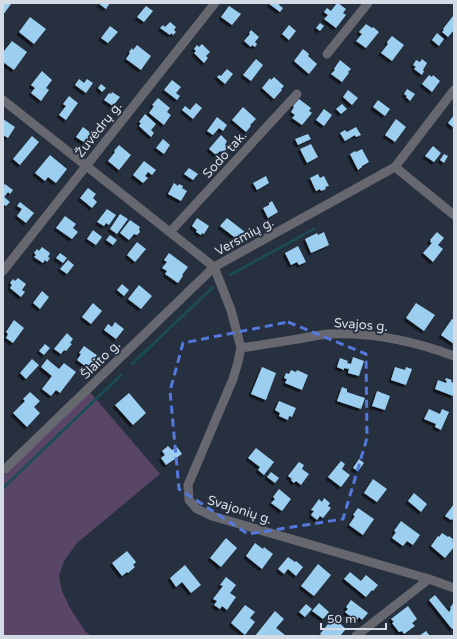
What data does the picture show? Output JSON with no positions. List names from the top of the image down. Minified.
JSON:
{"streets":{"street":["Žuvėdrų g.","Sodo tak.","Versmių g.","Svajos g.","Šlaito g.","Svajonių g."]},"crossings":[["Žuvėdrų g.","Versmių g."],["Sodo tak.","Versmių g."],["Versmių g.","Šlaito g."],["Versmių g.","Svajonių g."],["Svajos g.","Svajonių g."],["Šlaito g.","Svajonių g."]],"scale_bar":"50 m"}
